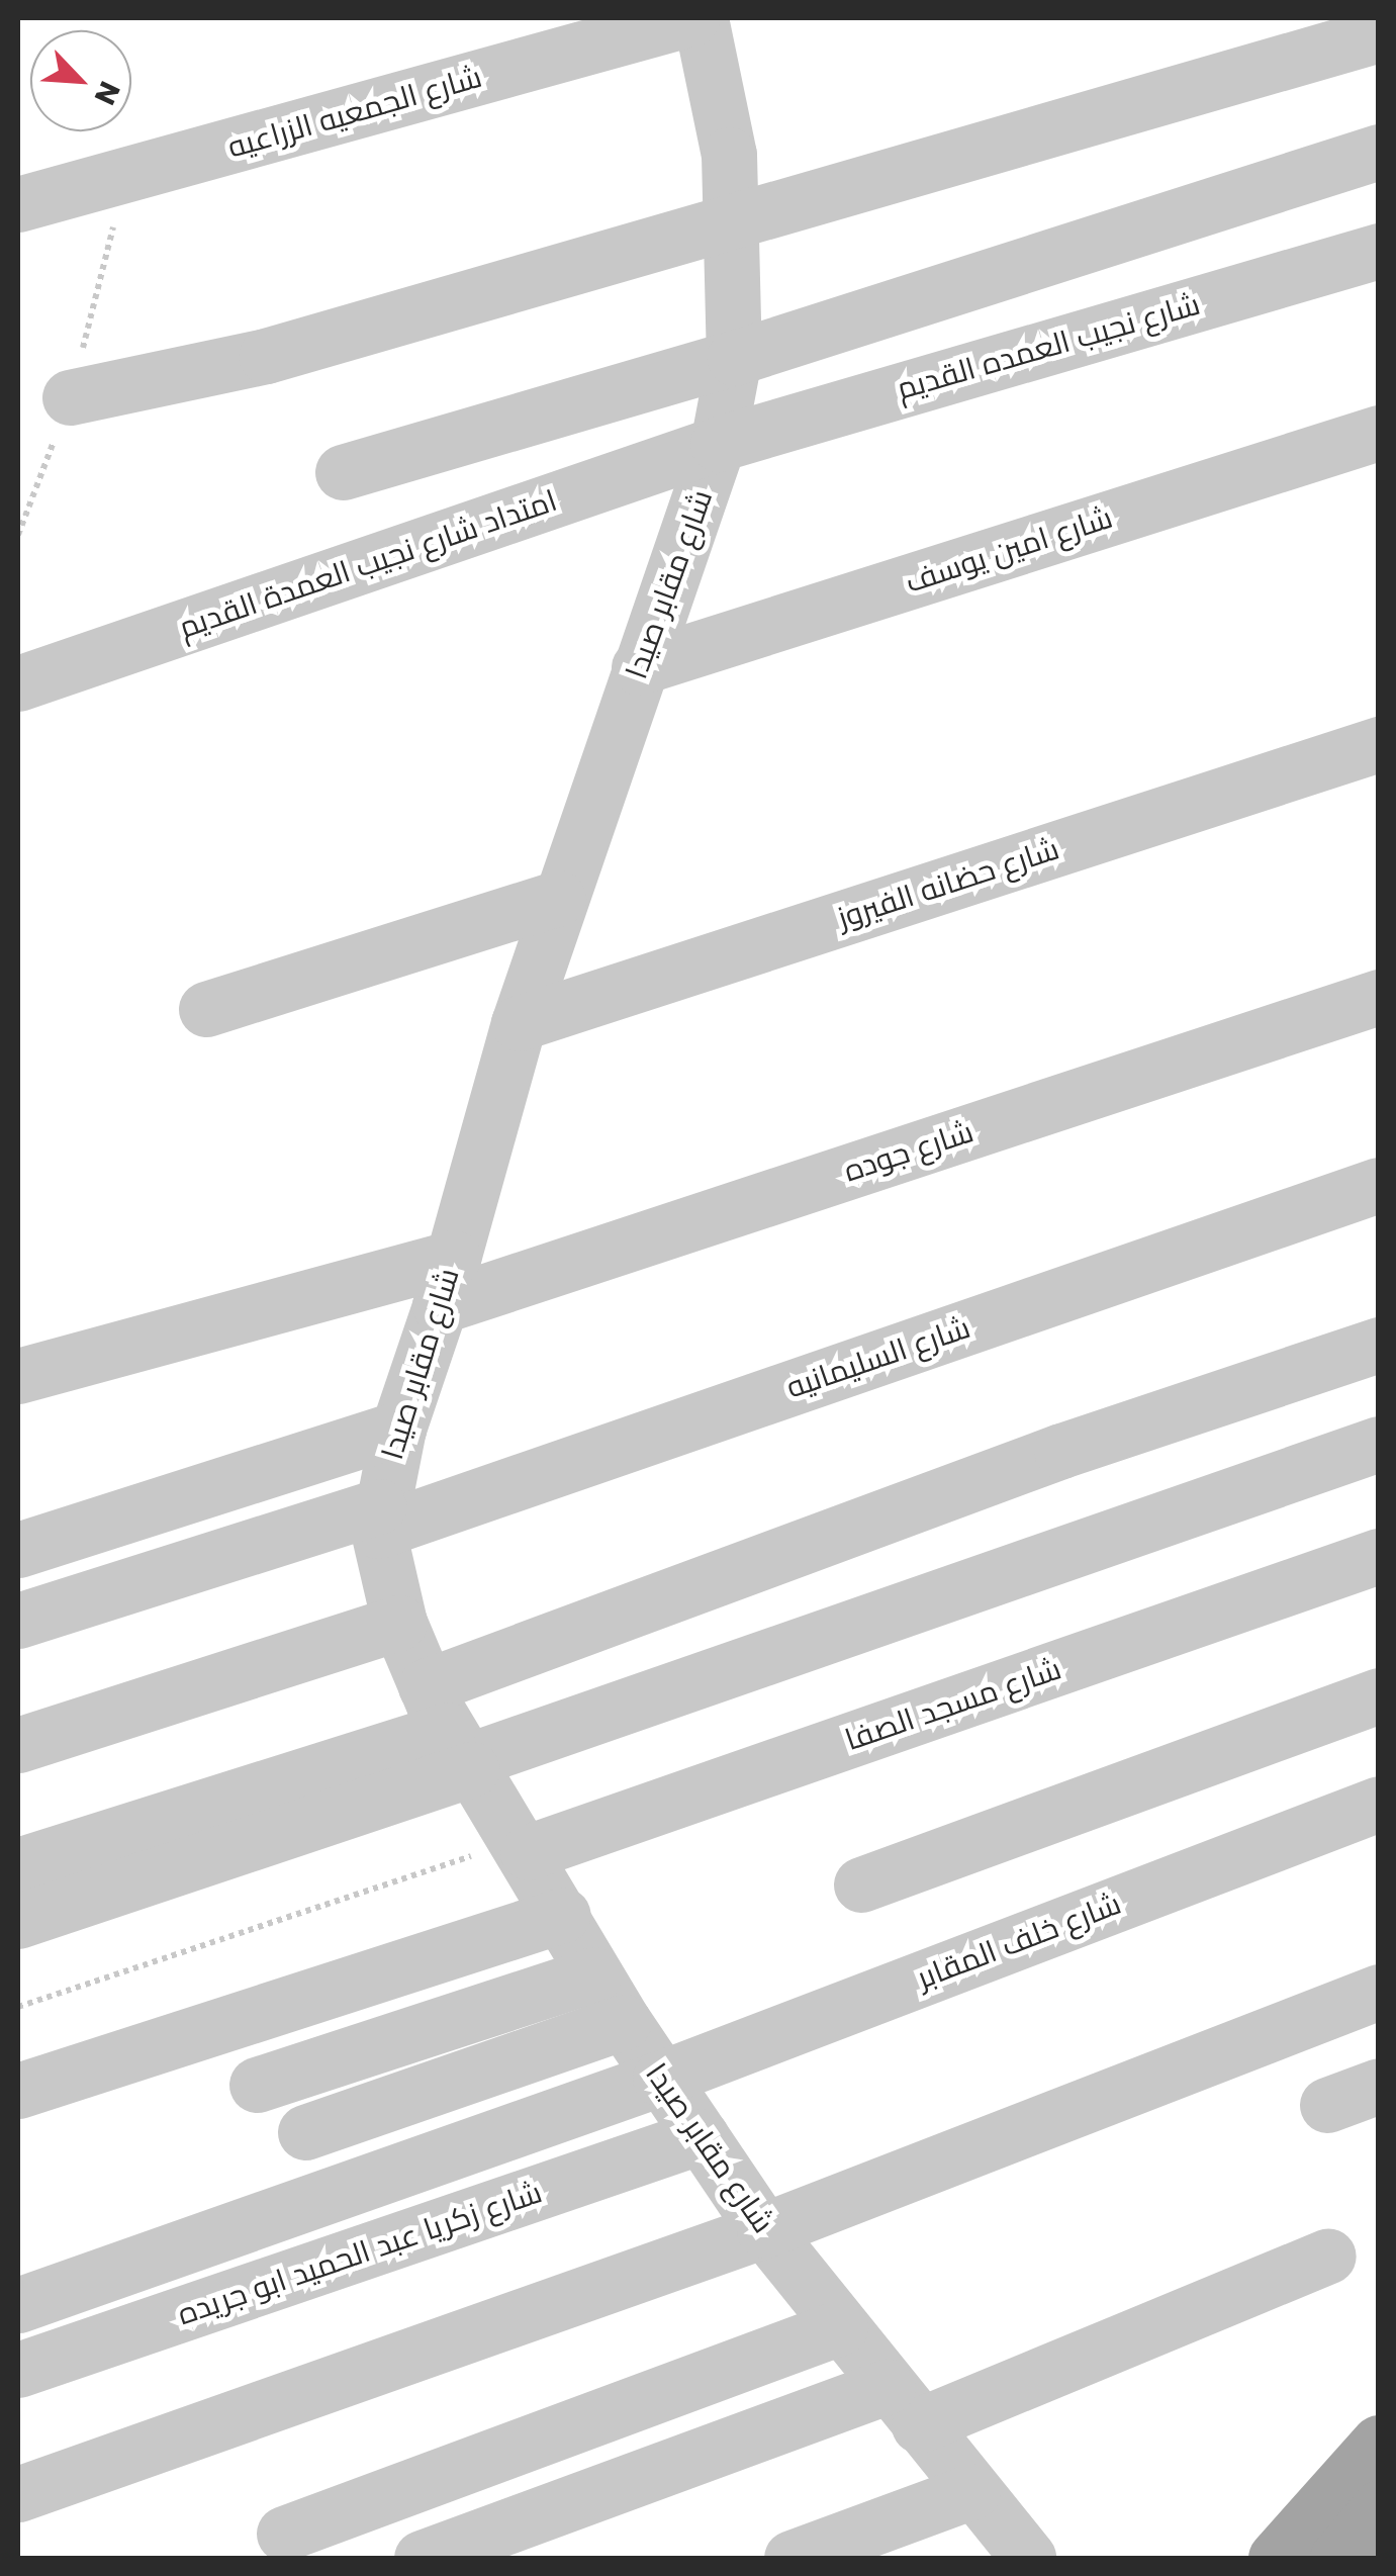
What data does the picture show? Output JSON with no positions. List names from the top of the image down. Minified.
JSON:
{"streets":{"street":["شارع الجمعيه الزراعيه","شارع نجيب العمده القديم","شارع امين يوسف","امتداد شارع نجيب العمدة القديم","شارع مقابر صيدا","شارع حضانه الفيروز","شارع جوده","شارع السليمانيه","شارع مسجد الصفا","شارع خلف المقابر","شارع زكريا عبد الحميد ابو جريده"]},"crossings":[["شارع نجيب العمده القديم","امتداد شارع نجيب العمدة القديم"],["شارع نجيب العمده القديم","شارع مقابر صيدا"],["شارع امين يوسف","شارع مقابر صيدا"],["امتداد شارع نجيب العمدة القديم","شارع مقابر صيدا"],["شارع مقابر صيدا","شارع حضانه الفيروز"],["شارع مقابر صيدا","شارع جوده"],["شارع مقابر صيدا","شارع السليمانيه"],["شارع مقابر صيدا","شارع مسجد الصفا"],["شارع مقابر صيدا","شارع خلف المقابر"],["شارع مقابر صيدا","شارع زكريا عبد الحميد ابو جريده"]],"north":"bottom right"}
